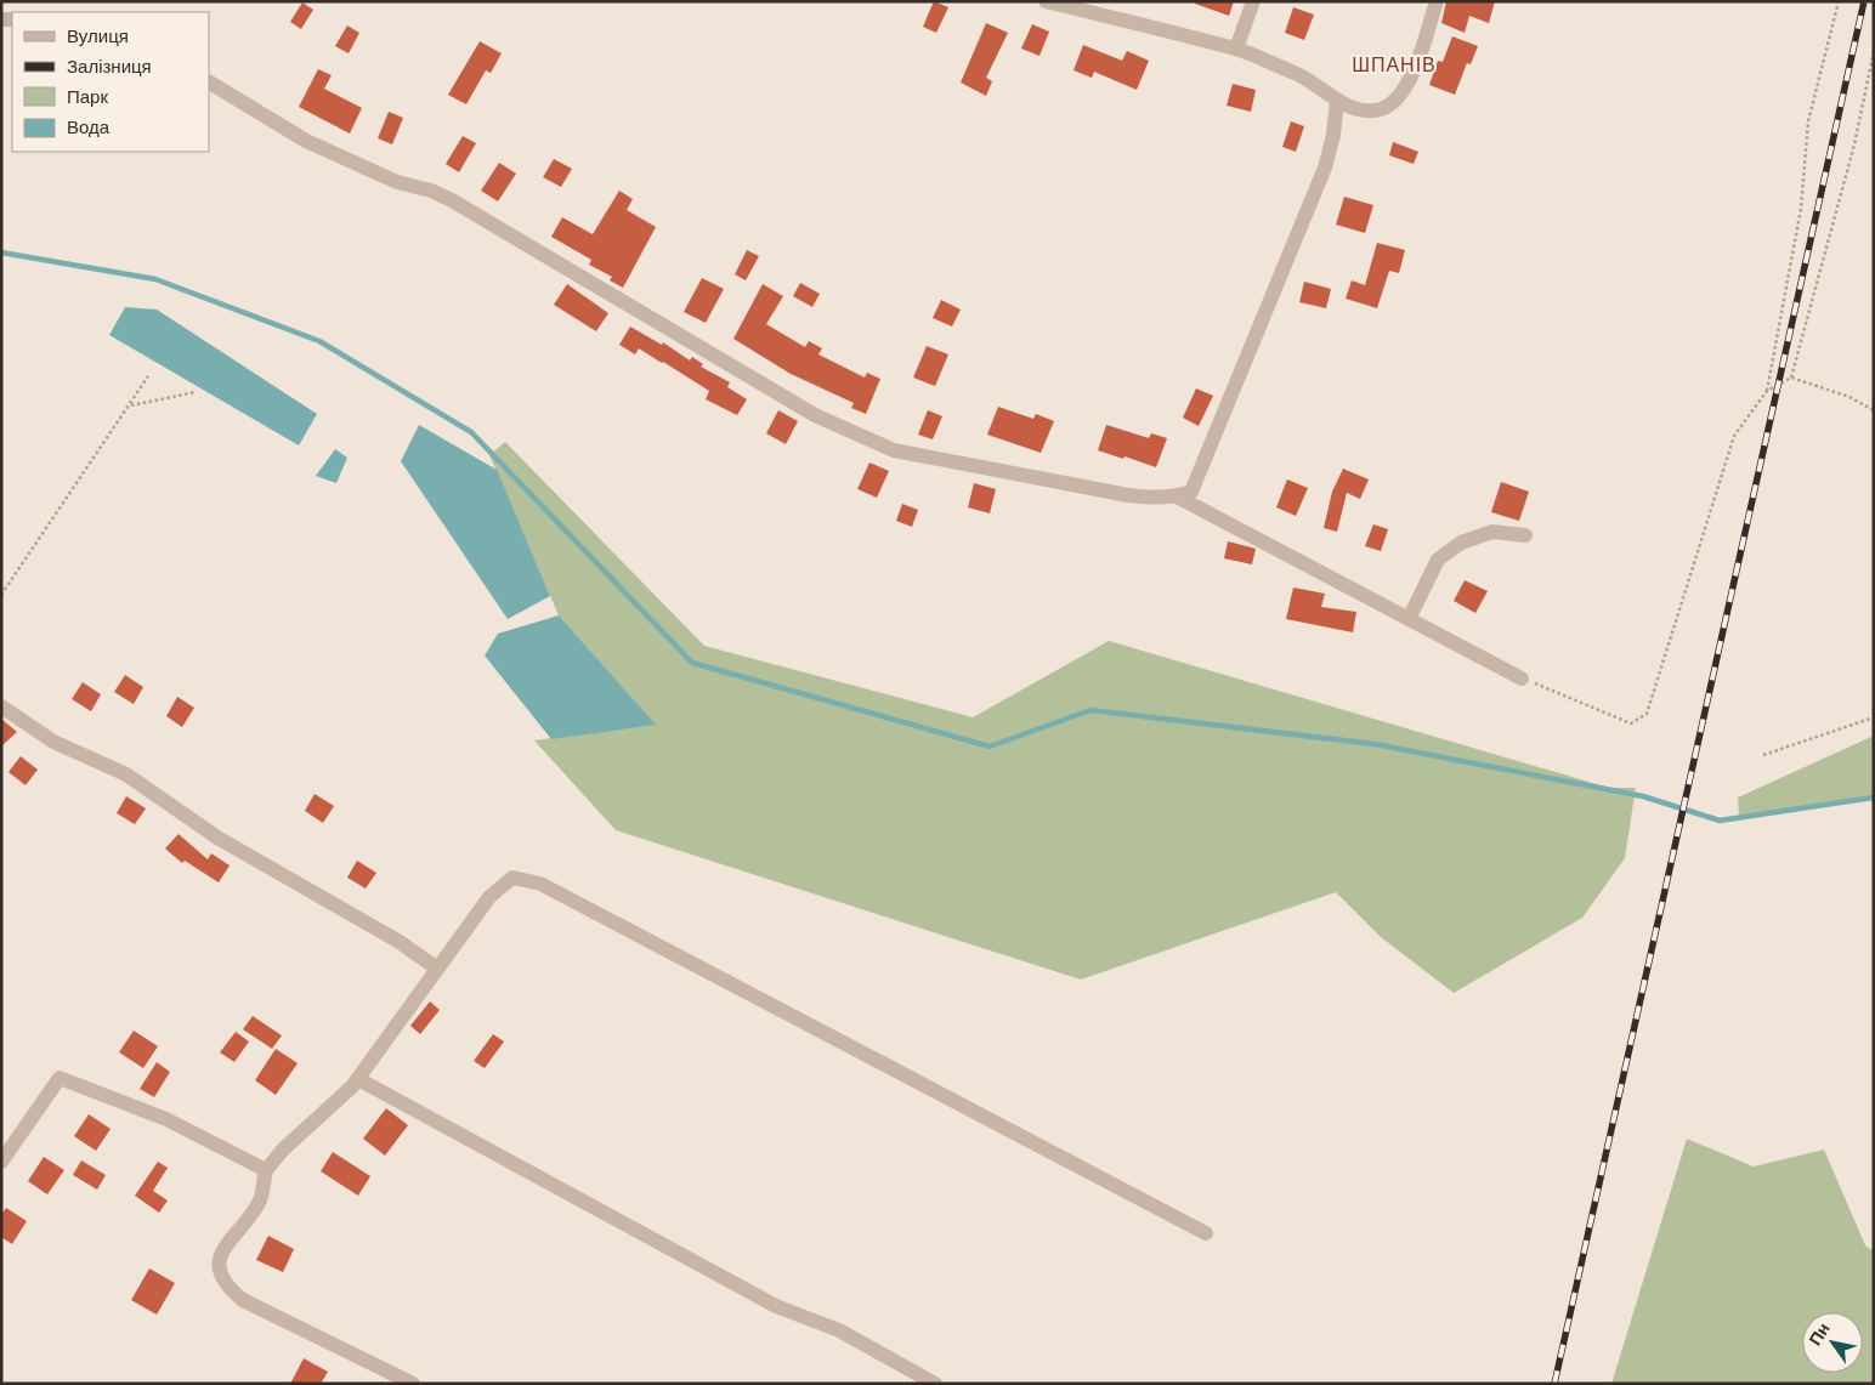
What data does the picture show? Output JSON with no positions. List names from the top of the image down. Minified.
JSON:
{"districts":["ШПАНІВ"],"legend":["Вулиця","Залізниця","Парк","Вода"],"north":"top left"}
